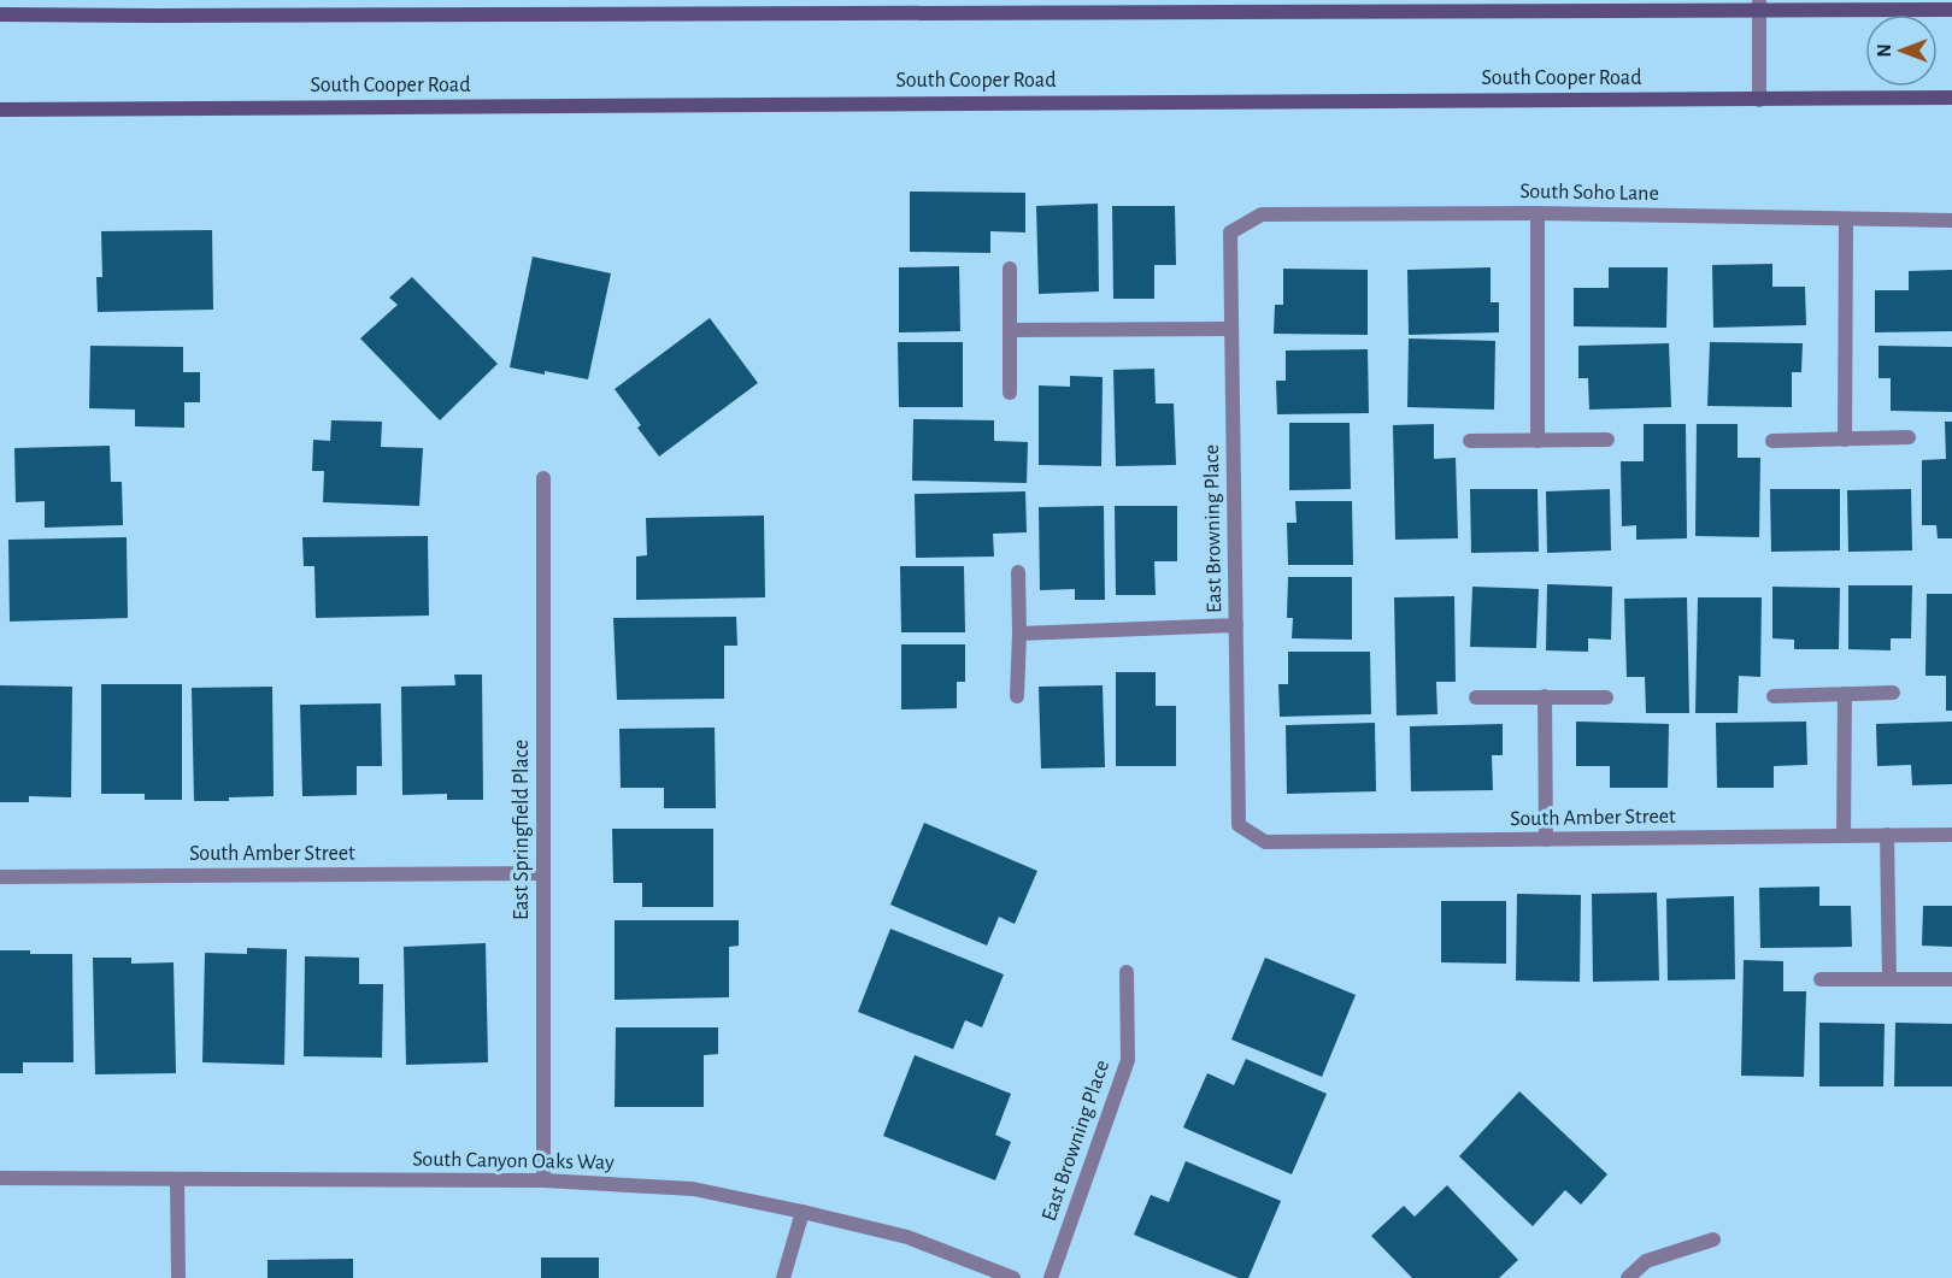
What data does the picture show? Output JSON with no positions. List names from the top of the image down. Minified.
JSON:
{"streets":{"main road":["South Cooper Road"],"street":["South Soho Lane","East Browning Place","South Amber Street","East Springfield Place","South Canyon Oaks Way"]},"crossings":[["South Soho Lane","East Browning Place"],["East Browning Place","South Amber Street"],["South Amber Street","East Springfield Place"],["East Springfield Place","South Canyon Oaks Way"]],"north":"left"}
